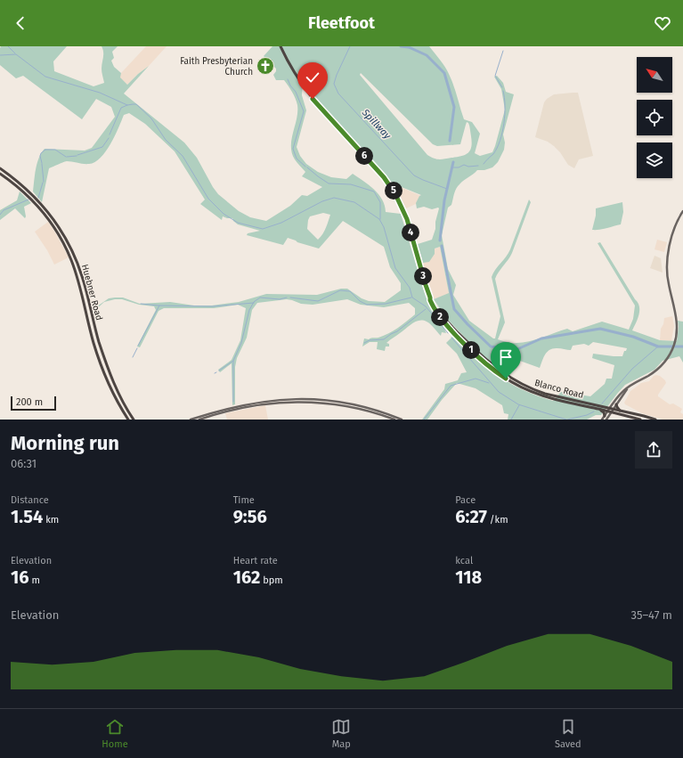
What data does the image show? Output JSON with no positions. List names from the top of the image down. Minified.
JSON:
{"streets":{"main road":["Huebner Road","Blanco Road"]},"water":["Spillway"],"places":{"church":["Faith Presbyterian Church"]},"scale_bar":"200 m","north":"top left","page":{"header":"Fleetfoot","pins":["6","5","4","3","2","1"],"scale":"200 m","heading":["Morning run","06:31"],"stats":[["Distance","1.54 km"],["Time","9:56"],["Pace","6:27 /km"],["Elevation","16 m"],["Heart rate","162 bpm"],["kcal","118"]],"chart":["Elevation","35–47 m"],"tabs":["Home","Map","Saved"]}}
